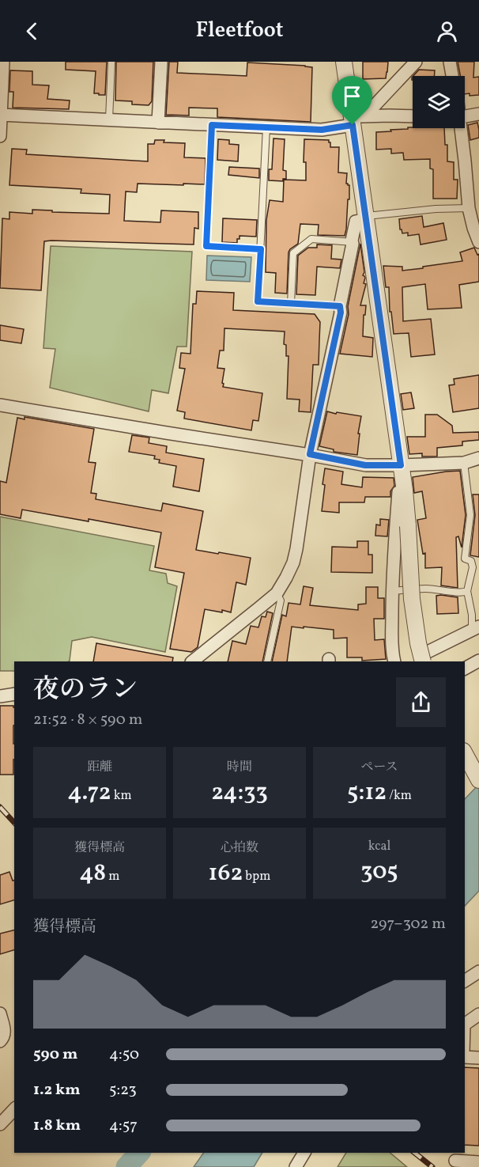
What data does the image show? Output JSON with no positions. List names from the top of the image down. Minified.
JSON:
{"page":{"header":"Fleetfoot","heading":["夜のラン","21:52 · 8 × 590 m"],"stats":[["距離","4.72 km"],["時間","24:33"],["ペース","5:12 /km"],["獲得標高","48 m"],["心拍数","162 bpm"],["kcal","305"]],"chart":["獲得標高","297–302 m"],"list":[{"name":"590 m","note":"4:50"},{"name":"1.2 km","note":"5:23"},{"name":"1.8 km","note":"4:57"}]}}
